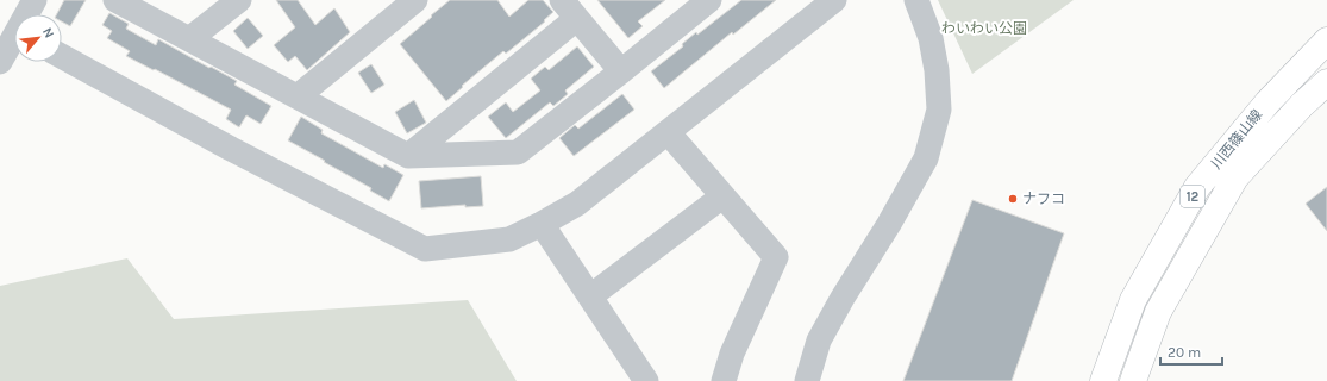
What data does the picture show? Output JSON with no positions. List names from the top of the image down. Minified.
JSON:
{"streets":{"main road":["川西篠山線","12"]},"parks":["わいわい公園"],"places":["ナフコ"],"scale_bar":"20 m","north":"top right"}
